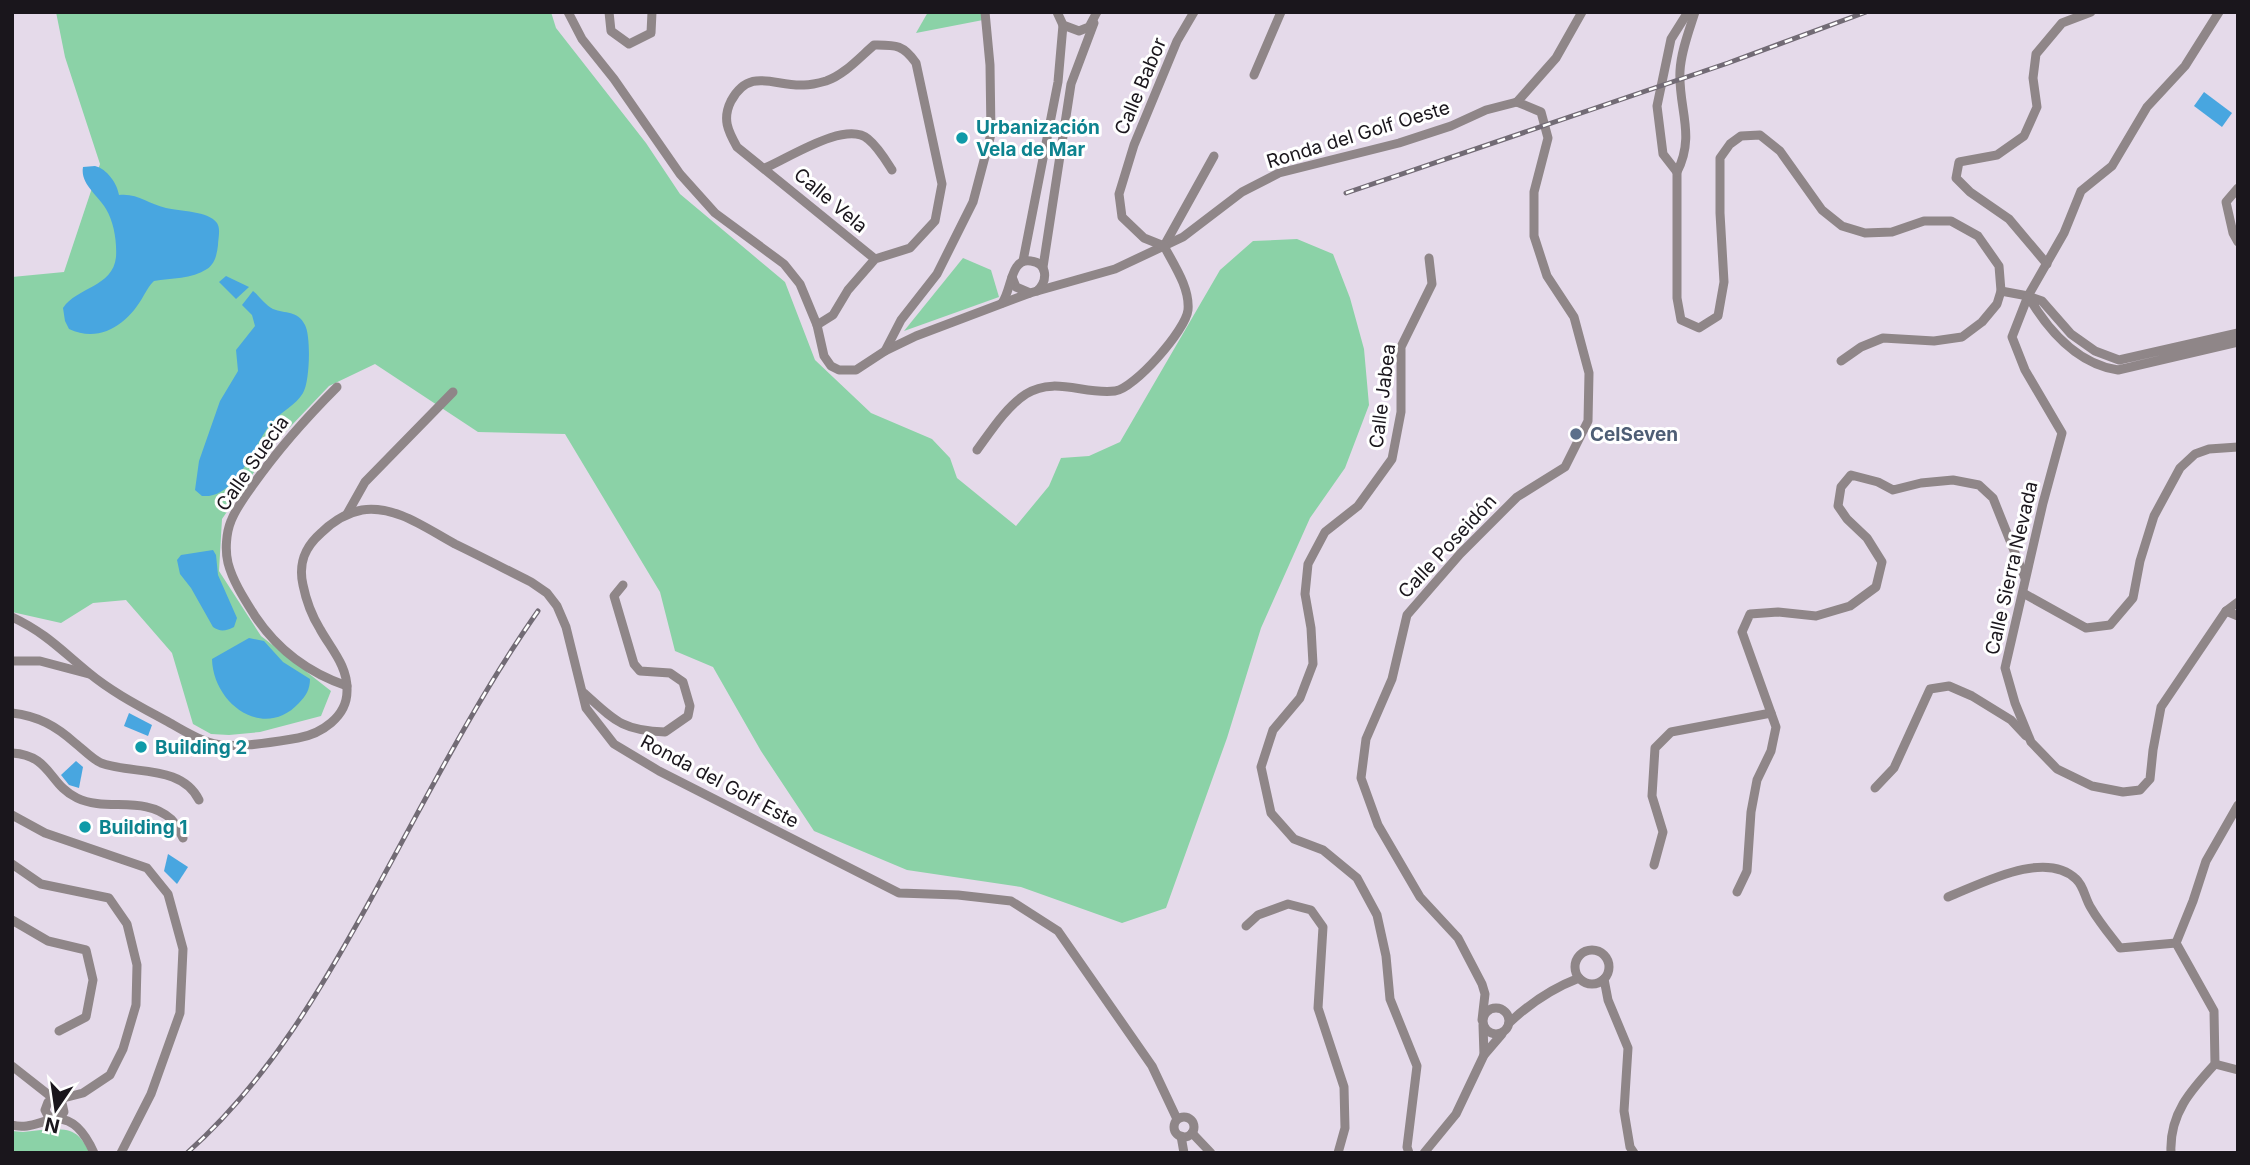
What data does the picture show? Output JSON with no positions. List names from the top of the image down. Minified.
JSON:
{"streets":{"street":["Calle Babor","Ronda del Golf Oeste","Calle Vela","Calle Jabea","Calle Suecia","Calle Poseidón","Calle Sierra Nevada","Ronda del Golf Este"]},"crossings":[["Calle Babor","Ronda del Golf Oeste"],["Ronda del Golf Oeste","Calle Vela"],["Ronda del Golf Oeste","Calle Poseidón"]],"places":["Urbanización Vela de Mar","CelSeven","Building 2","Building 1"],"north":"bottom"}
